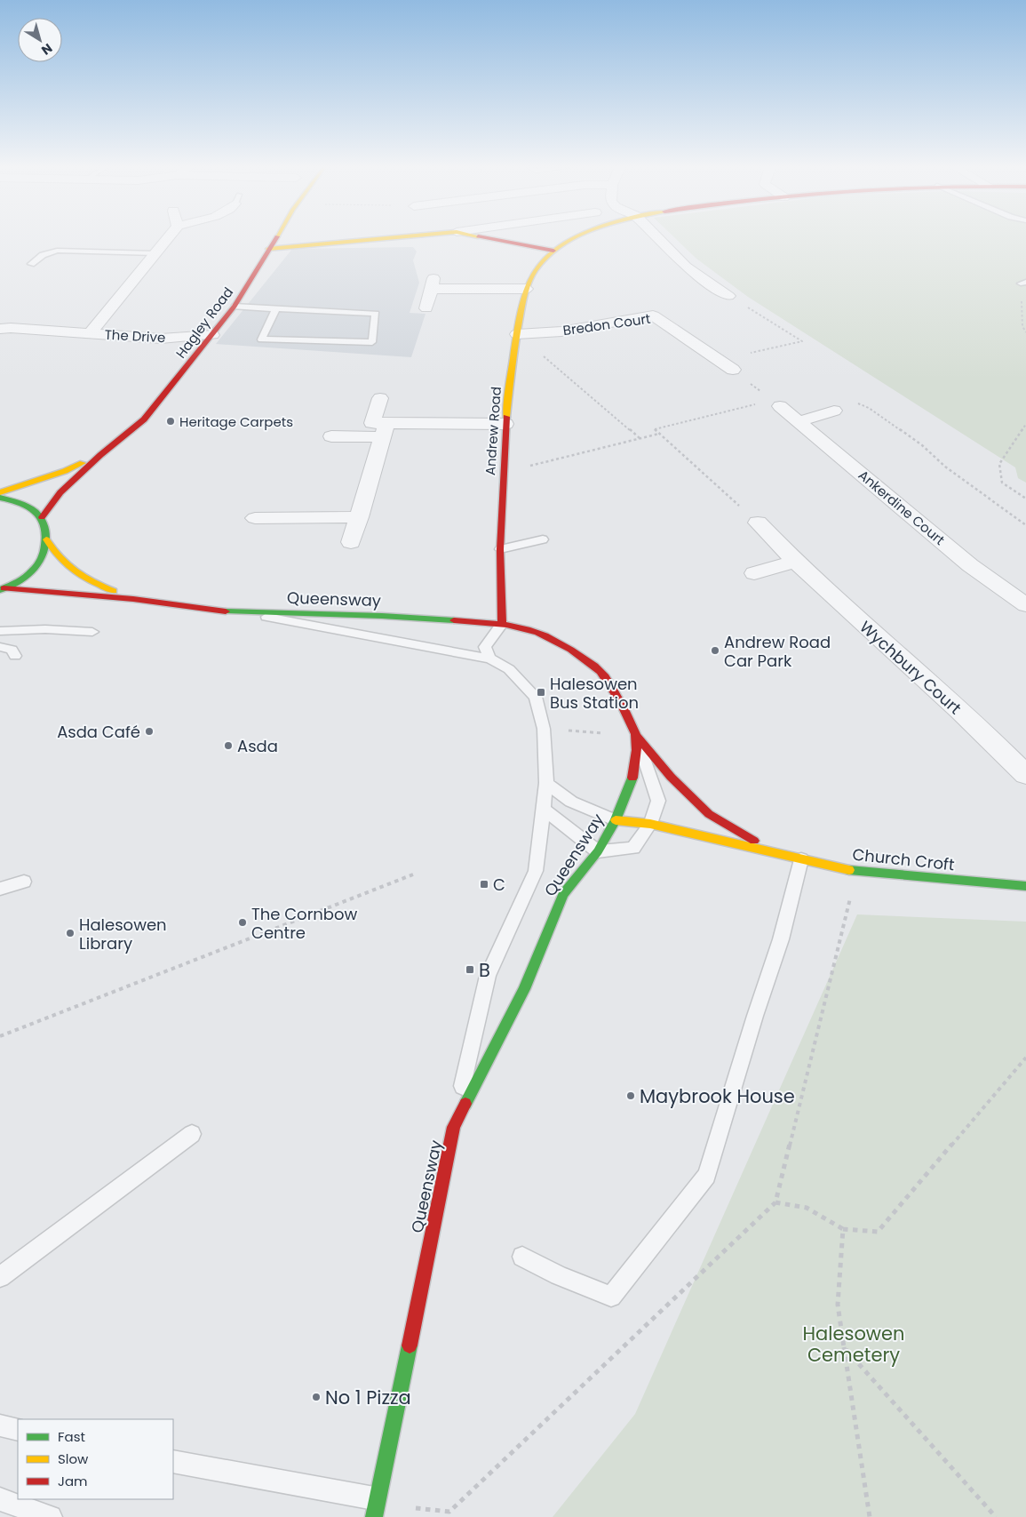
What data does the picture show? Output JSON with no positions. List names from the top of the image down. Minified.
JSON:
{"streets":{"main road":["Hagley Road","Andrew Road","Queensway","Church Croft"],"street":["Bredon Court","The Drive","Ankerdine Court","Wychbury Court"]},"crossings":[["Hagley Road","The Drive"],["Bredon Court","Andrew Road"],["Andrew Road","Queensway"],["Queensway","Church Croft"]],"parks":["Halesowen Cemetery"],"places":{"other":["Heritage Carpets","Andrew Road Car Park","Asda Café","Asda","The Cornbow Centre","Halesowen Library","Maybrook House","No 1 Pizza"],"transit":["Halesowen Bus Station","C","B"]},"legend":["Fast","Slow","Jam"],"north":"bottom right"}
